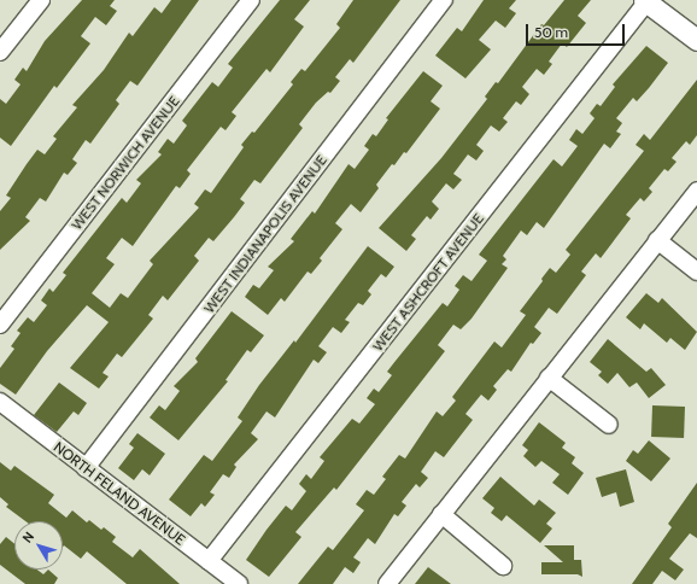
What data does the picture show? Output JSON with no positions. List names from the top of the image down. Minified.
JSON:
{"streets":{"street":["WEST NORWICH AVENUE","WEST INDIANAPOLIS AVENUE","WEST ASHCROFT AVENUE","NORTH FELAND AVENUE"]},"crossings":[["WEST INDIANAPOLIS AVENUE","NORTH FELAND AVENUE"],["WEST ASHCROFT AVENUE","NORTH FELAND AVENUE"]],"scale_bar":"50 m","north":"top left"}
